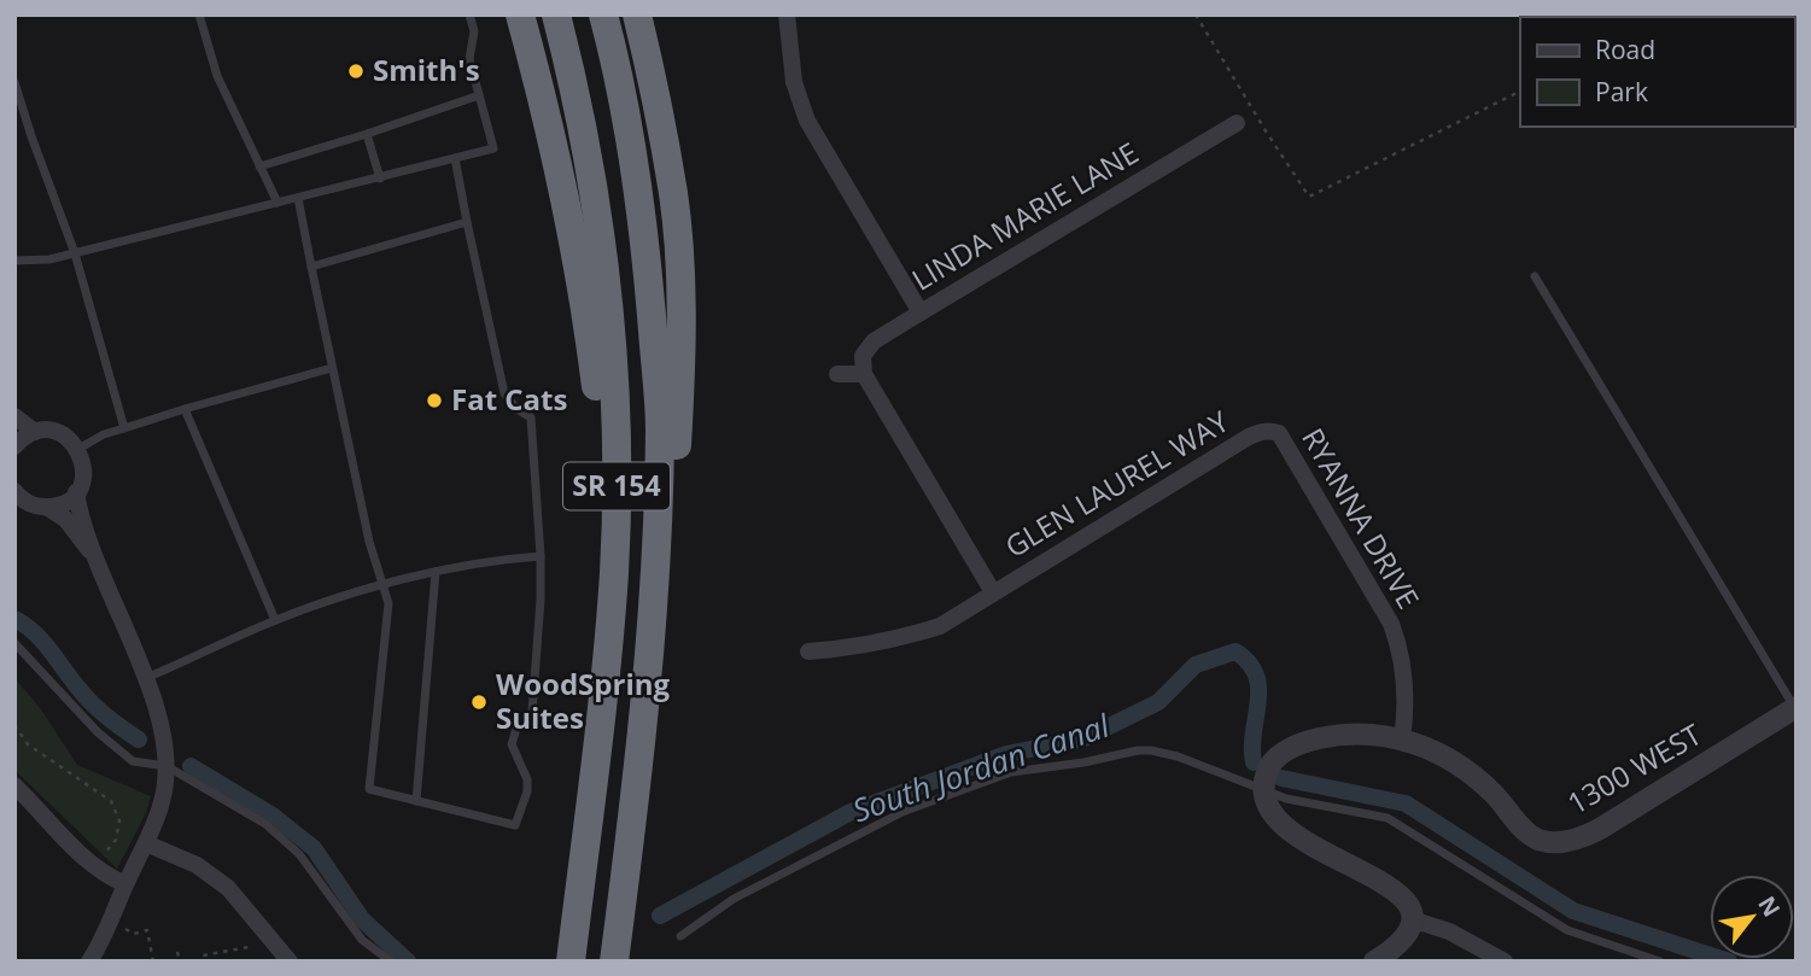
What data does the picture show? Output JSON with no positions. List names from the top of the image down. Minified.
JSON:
{"streets":{"highway":["SR 154"],"street":["LINDA MARIE LANE","GLEN LAUREL WAY","RYANNA DRIVE","1300 WEST"]},"crossings":[["GLEN LAUREL WAY","RYANNA DRIVE"],["RYANNA DRIVE","1300 WEST"]],"water":["South Jordan Canal"],"places":["Smith's","Fat Cats","WoodSpring Suites"],"legend":["Road","Park"],"north":"top right"}
